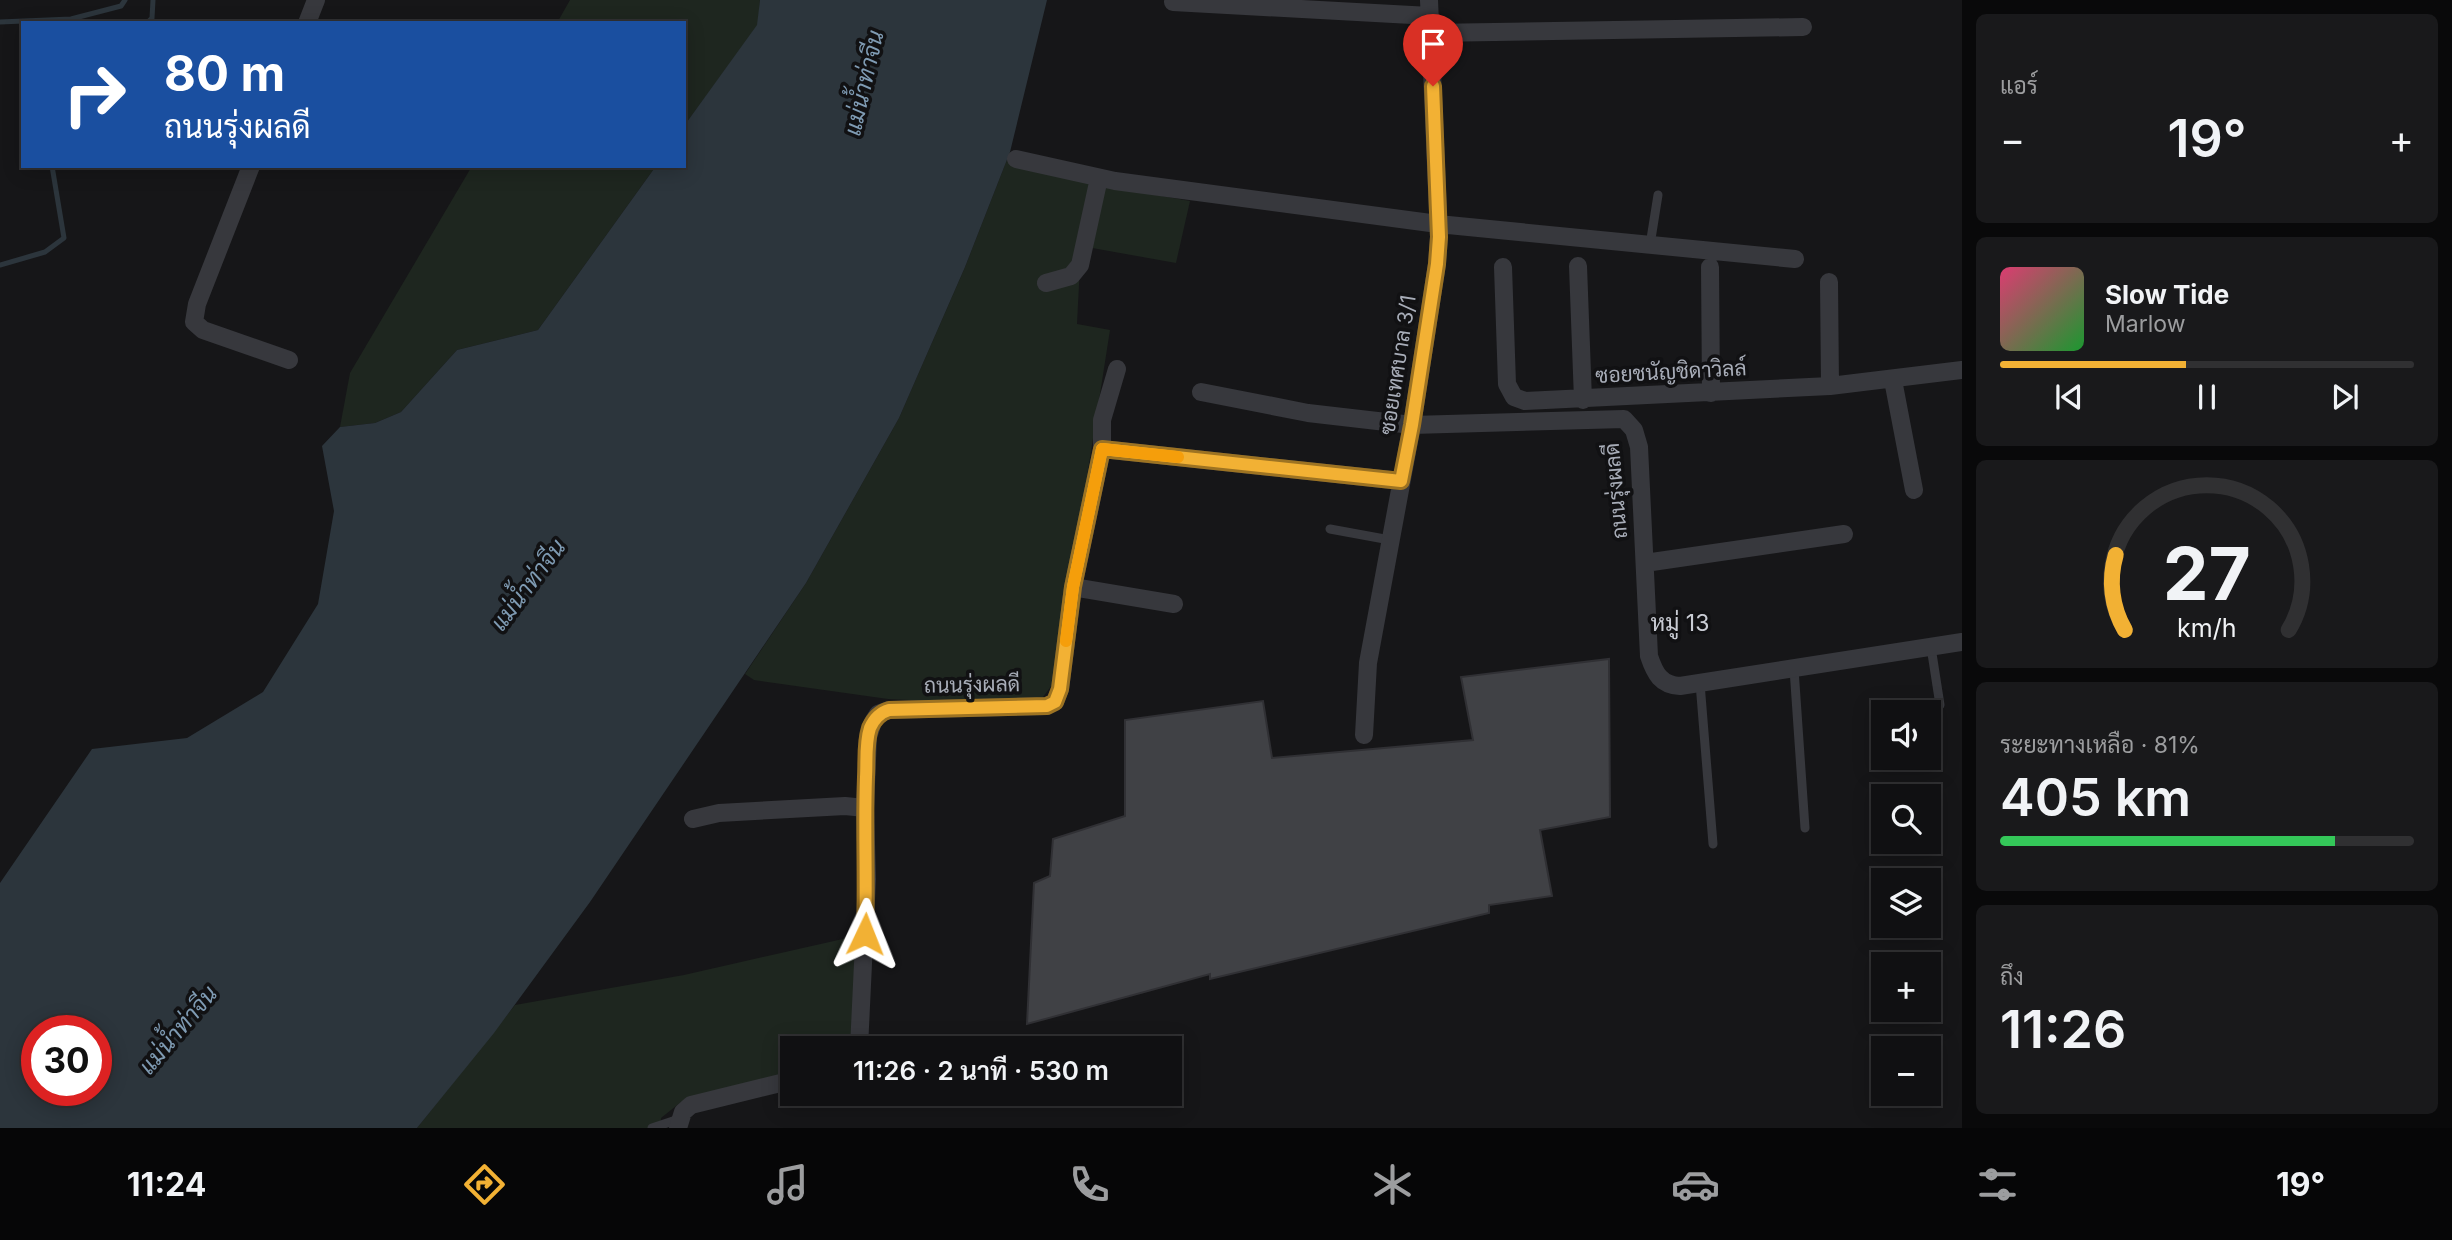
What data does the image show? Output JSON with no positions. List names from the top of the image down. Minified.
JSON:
{"streets":{"street":["ซอยเทศบาล 3/1","ซอยชนัญชิดาวิลล์","ถนนรุ่งผลดี"]},"crossings":[["ซอยเทศบาล 3/1","ถนนรุ่งผลดี"]],"districts":["หมู่ 13"],"water":["แม่น้ำท่าจีน"],"page":{"tile":["แอร์",["ระยะทางเหลือ · 81%","405 km"],["ถึง","11:26"]],"turn":["80 m","ถนนรุ่งผลดี"],"heat":["−","19°","+"],"song":["Slow Tide","Marlow"],"map_buttons":["+","−"],"limit":"30","trip":"11:26 · 2 นาที · 530 m","tabs":["11:24","19°"],"gauge":["27","km/h"]}}
